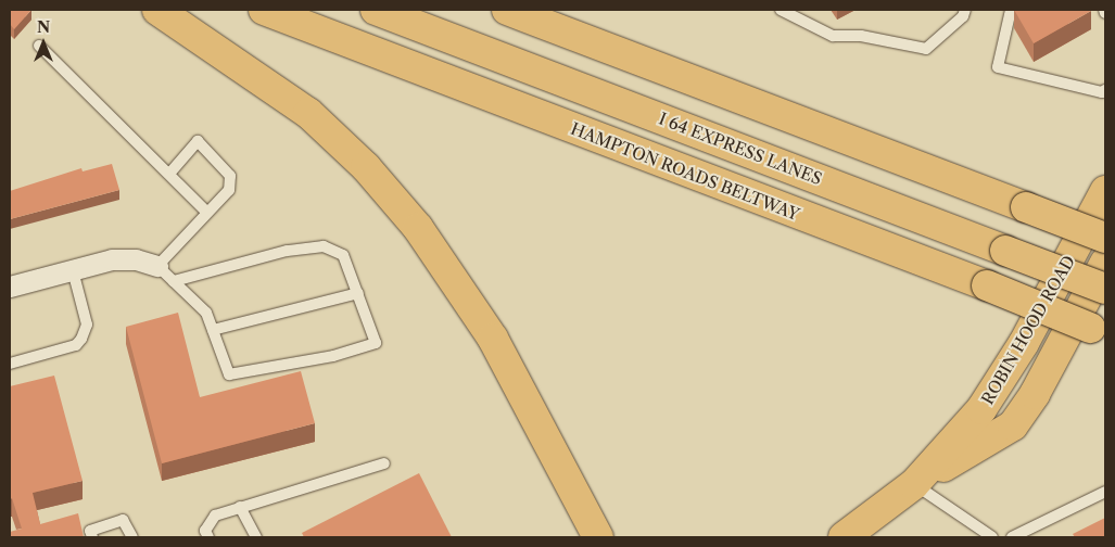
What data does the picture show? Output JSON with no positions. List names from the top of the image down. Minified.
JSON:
{"streets":{"main road":["I 64 EXPRESS LANES","HAMPTON ROADS BELTWAY","ROBIN HOOD ROAD"]},"north":"top"}
